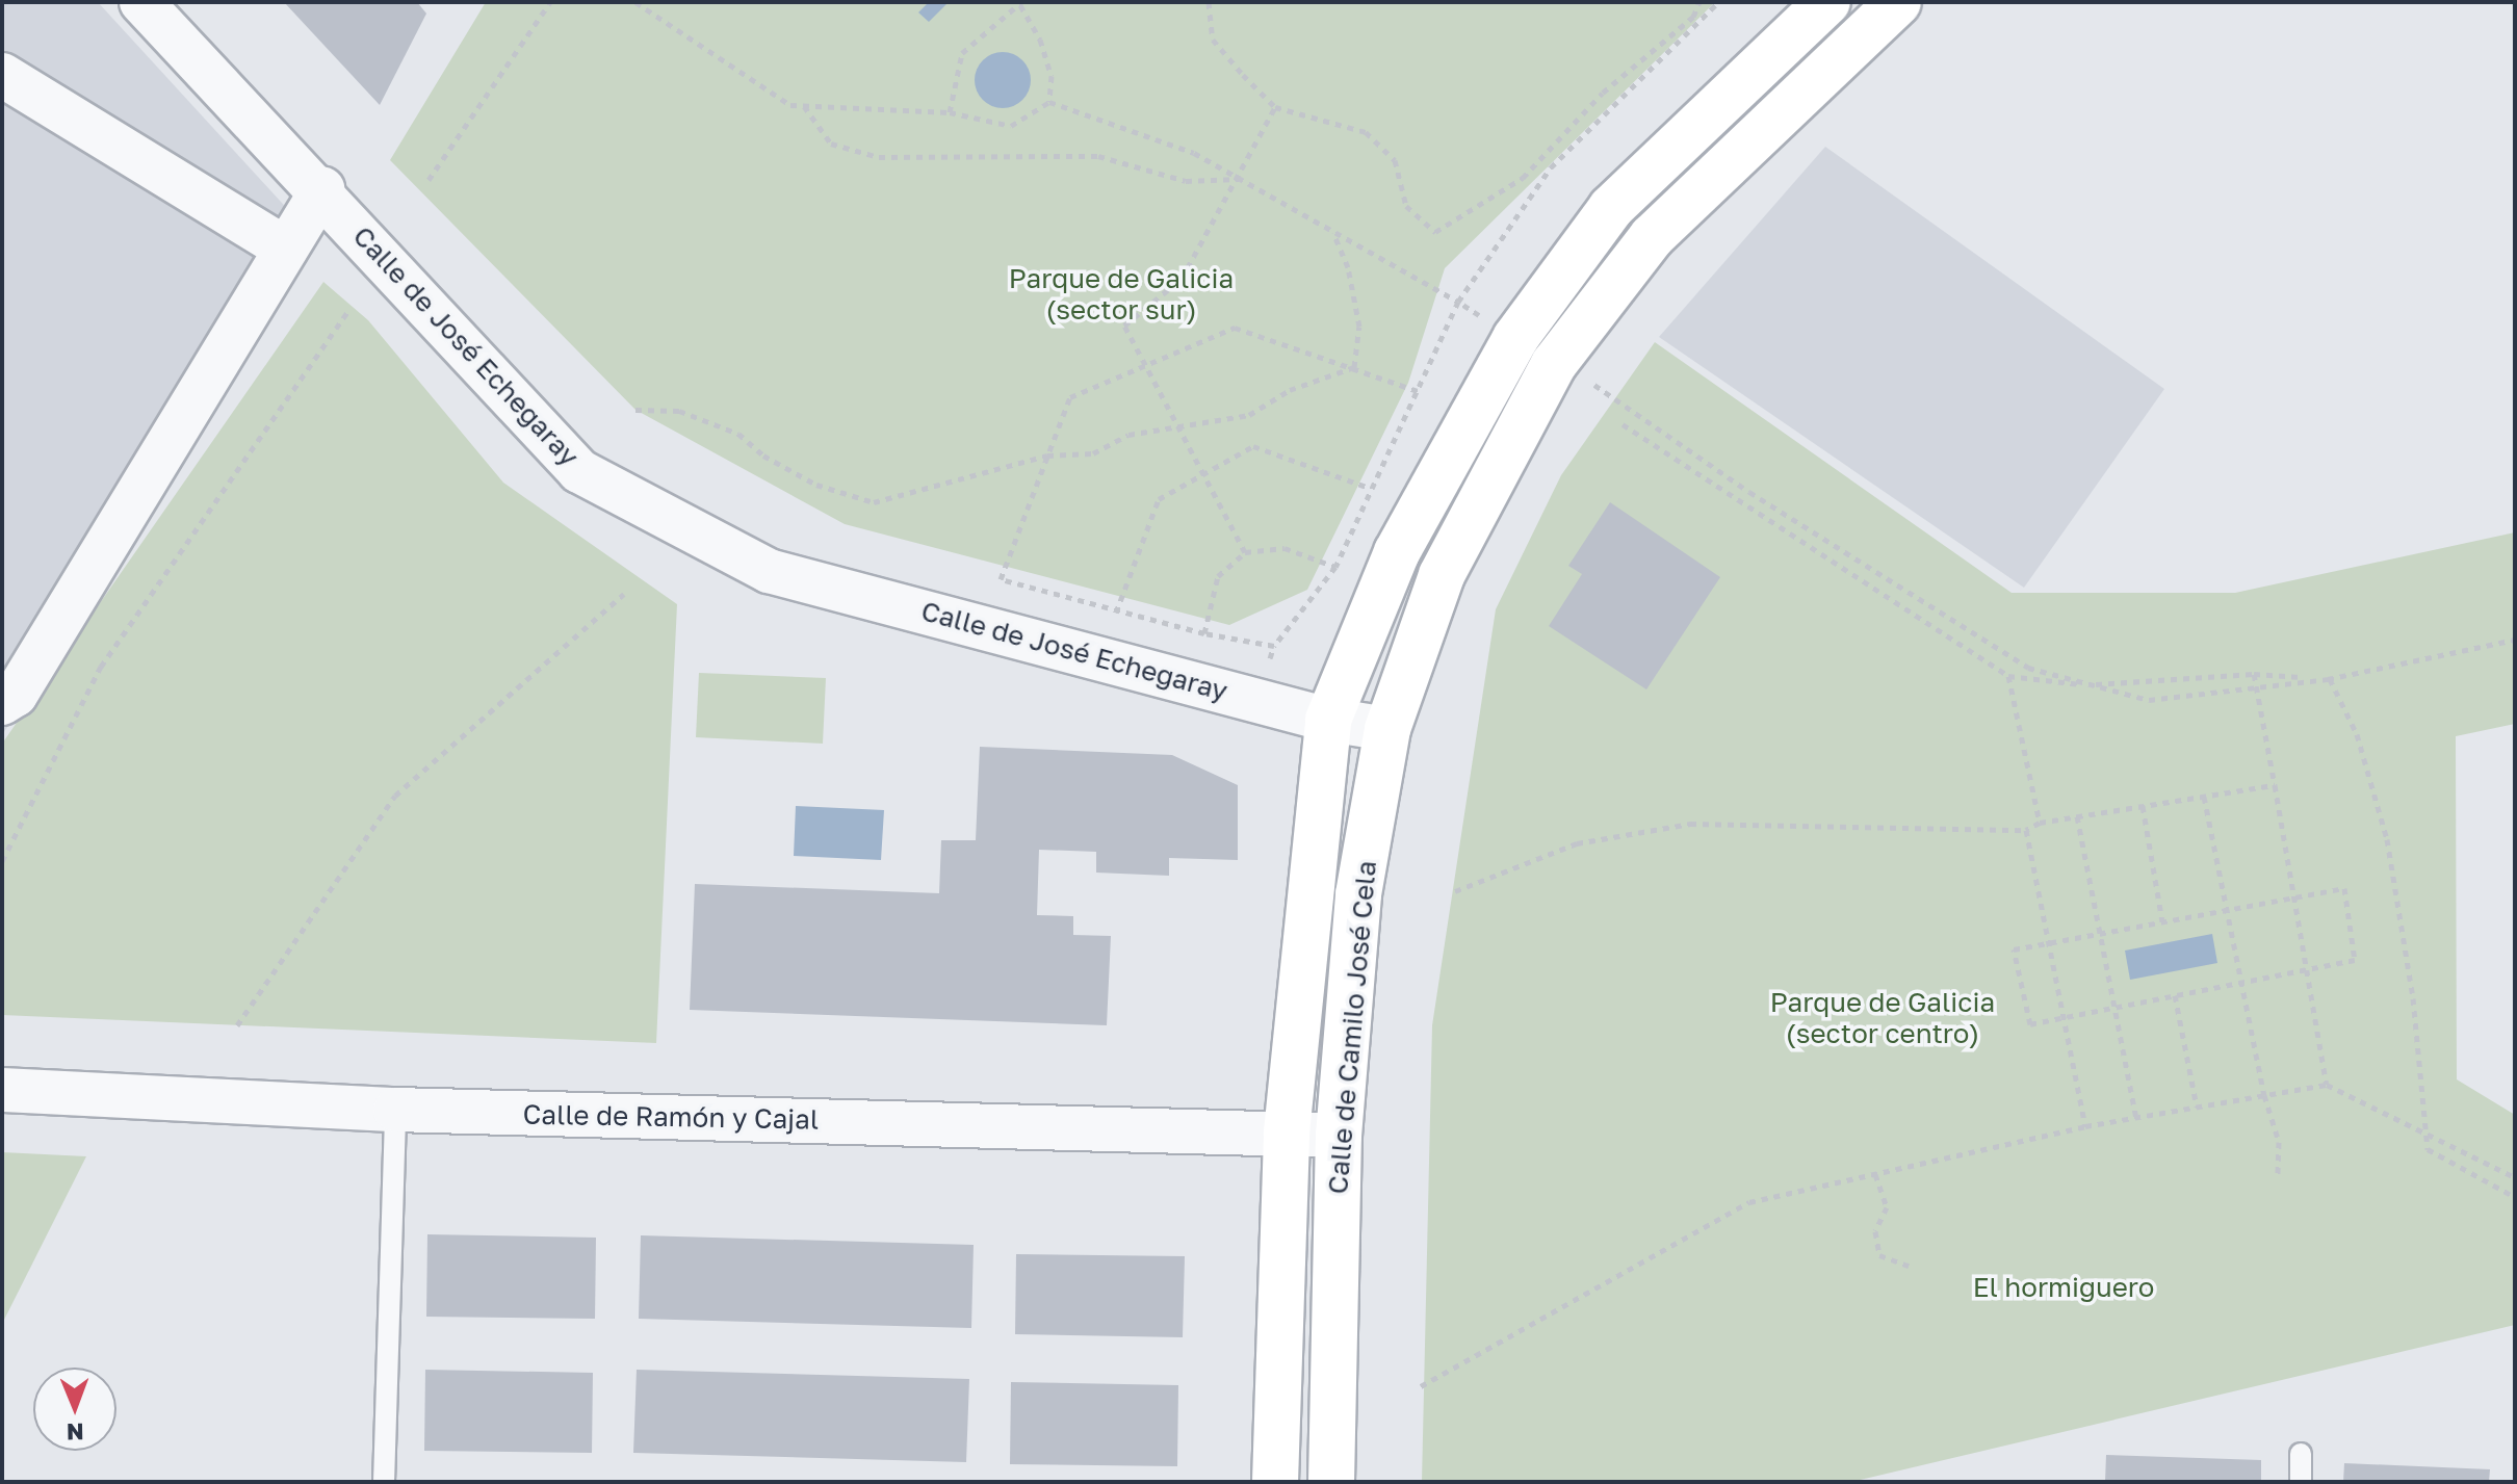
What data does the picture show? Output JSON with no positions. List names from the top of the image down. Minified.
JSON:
{"streets":{"street":["Calle de José Echegaray","Calle de Camilo José Cela","Calle de Ramón y Cajal"]},"crossings":[["Calle de José Echegaray","Calle de Camilo José Cela"],["Calle de Camilo José Cela","Calle de Ramón y Cajal"]],"parks":["Parque de Galicia (sector sur)","Parque de Galicia (sector centro)","El hormiguero"],"north":"bottom"}
